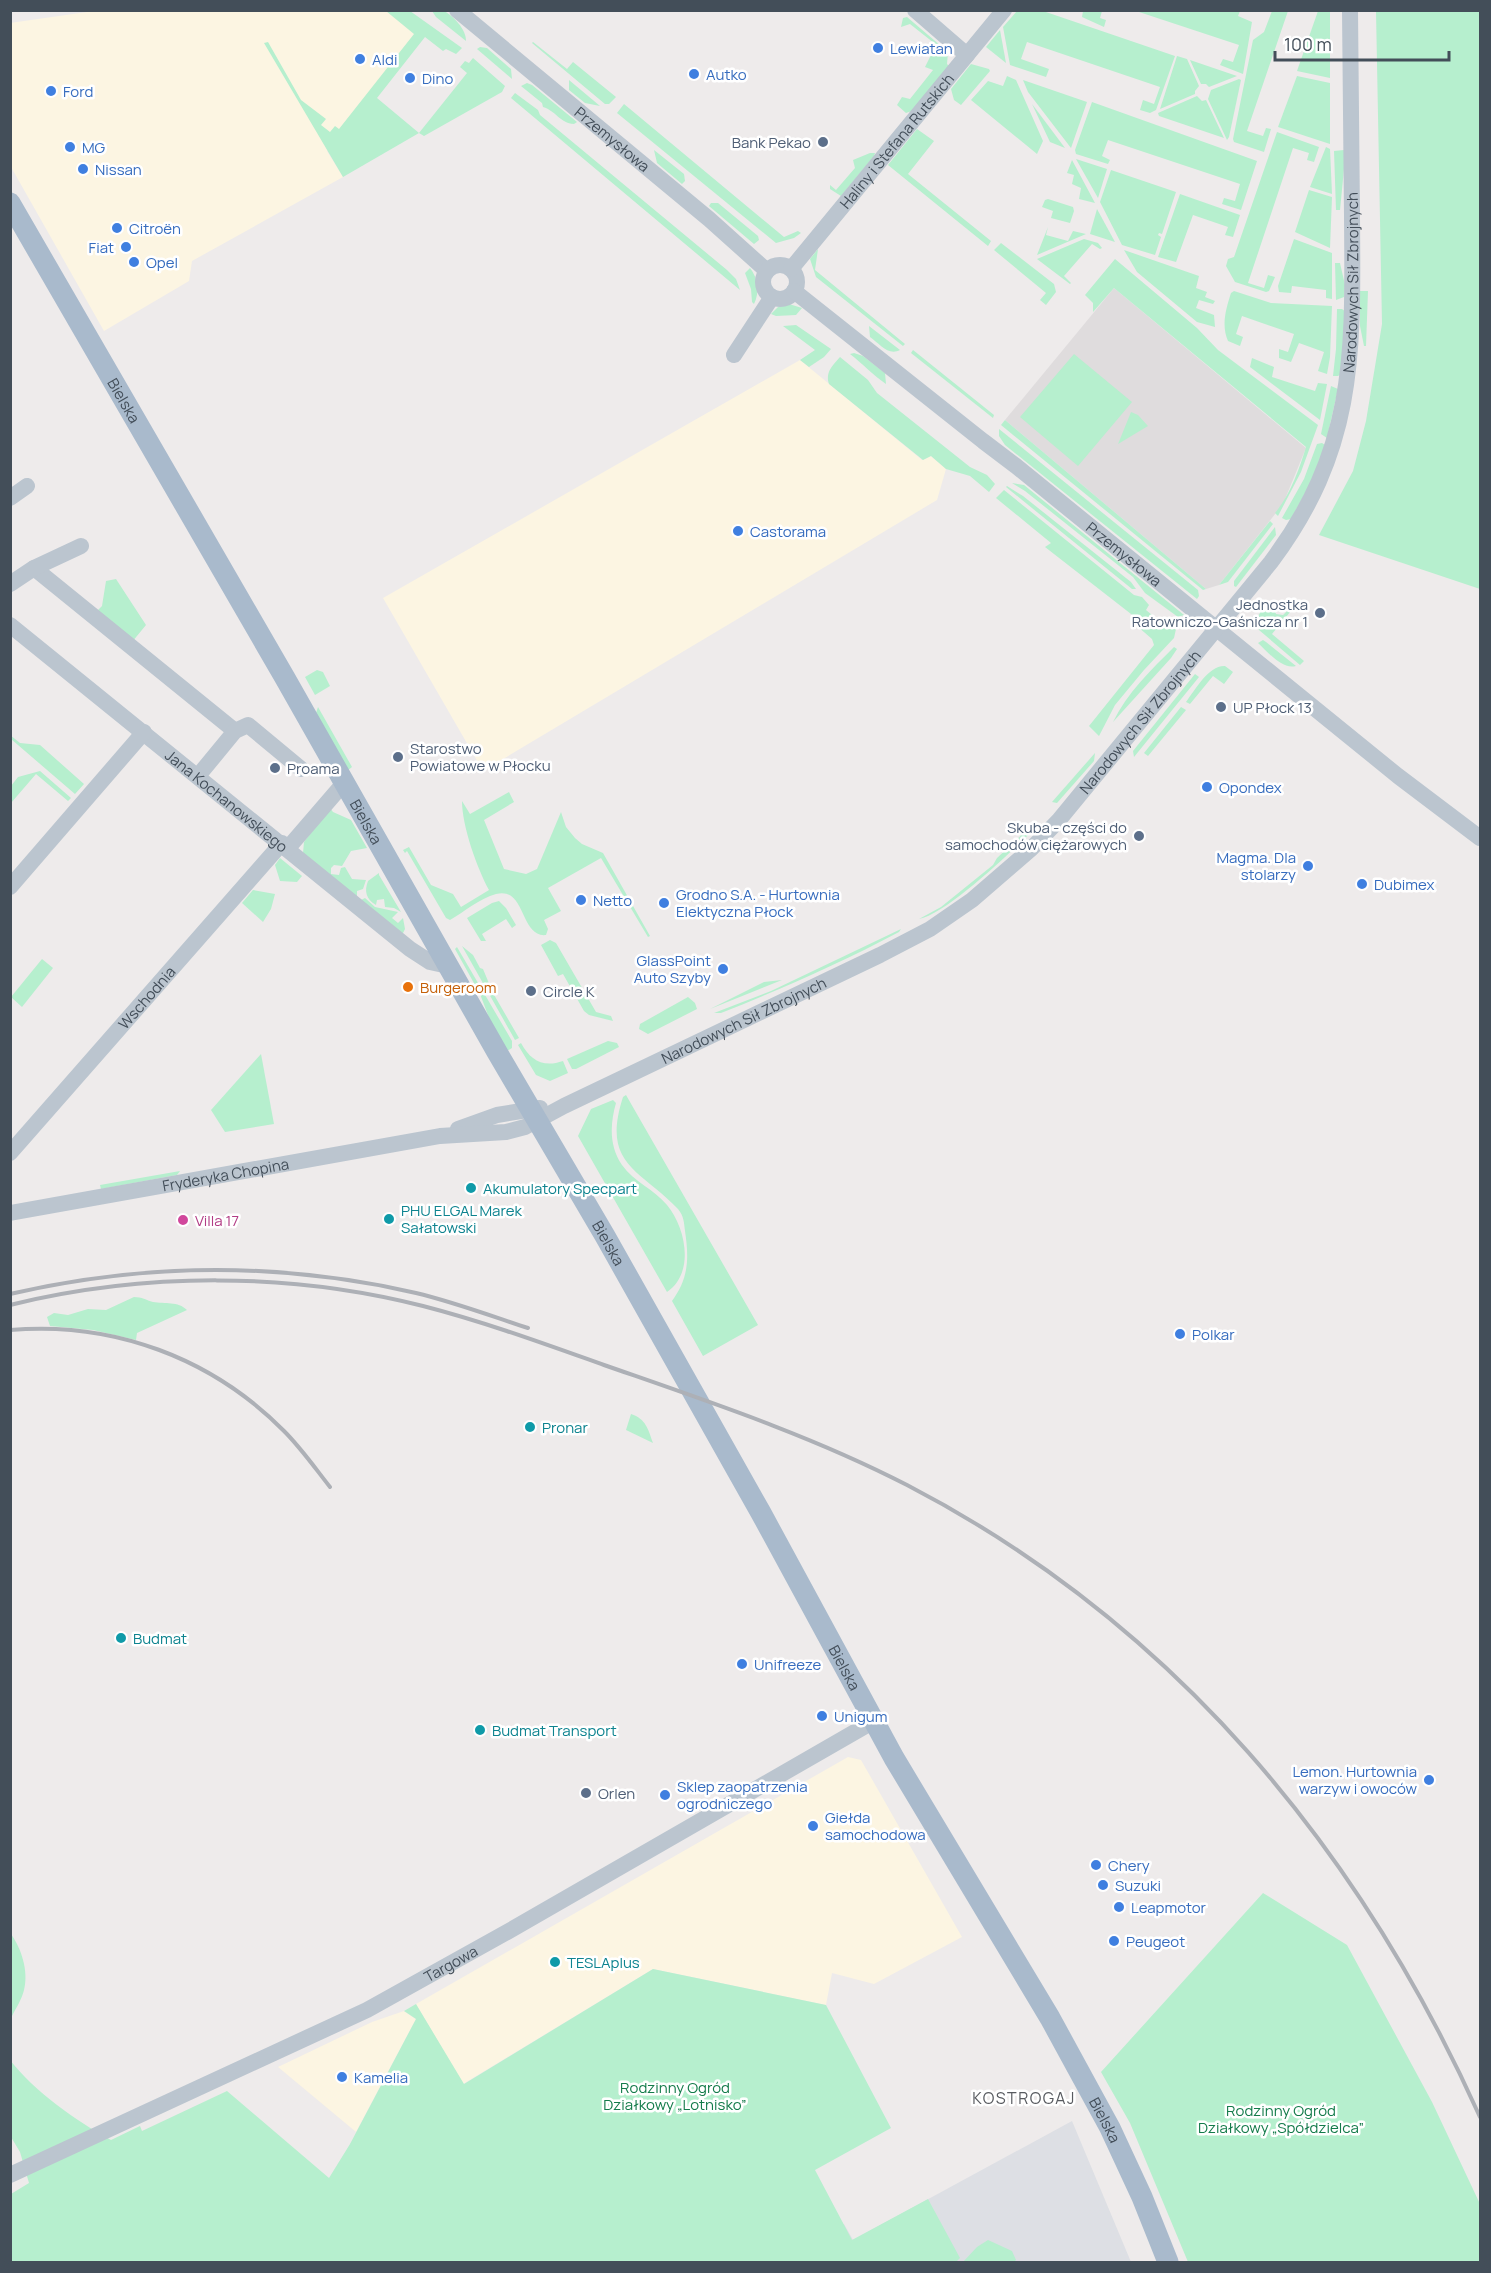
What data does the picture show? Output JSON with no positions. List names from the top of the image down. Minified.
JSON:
{"streets":{"main road":["Bielska"],"street":["Przemysłowa","Haliny i Stefana Rutskich","Narodowych Sił Zbrojnych","Jana Kochanowskiego","Wschodnia","Fryderyka Chopina","Targowa"]},"crossings":[["Przemysłowa","Haliny i Stefana Rutskich"],["Przemysłowa","Narodowych Sił Zbrojnych"],["Narodowych Sił Zbrojnych","Bielska"],["Narodowych Sił Zbrojnych","Fryderyka Chopina"],["Bielska","Jana Kochanowskiego"],["Bielska","Wschodnia"],["Bielska","Fryderyka Chopina"],["Bielska","Targowa"],["Jana Kochanowskiego","Wschodnia"]],"districts":["KOSTROGAJ"],"parks":["Rodzinny Ogród Działkowy „Lotnisko”","Rodzinny Ogród Działkowy „Spółdzielca”"],"places":["Lewiatan","Aldi","Autko","Dino","Ford","Bank Pekao","MG","Nissan","Citroën","Fiat","Opel","Castorama","Jednostka Ratowniczo-Gaśnicza nr 1","UP Płock 13","Starostwo Powiatowe w Płocku","Proama","Opondex","Skuba - części do samochodów ciężarowych","Magma. Dla stolarzy","Dubimex","Netto","Grodno S.A. - Hurtownia Elektyczna Płock","GlassPoint Auto Szyby","Burgeroom","Circle K","Akumulatory Specpart","PHU ELGAL Marek Sałatowski","Villa 17","Polkar","Pronar","Budmat","Unifreeze","Unigum","Budmat Transport","Lemon. Hurtownia warzyw i owoców","Orlen","Sklep zaopatrzenia ogrodniczego","Giełda samochodowa","Chery","Suzuki","Leapmotor","Peugeot","TESLAplus","Kamelia"],"scale_bar":"100 m"}
